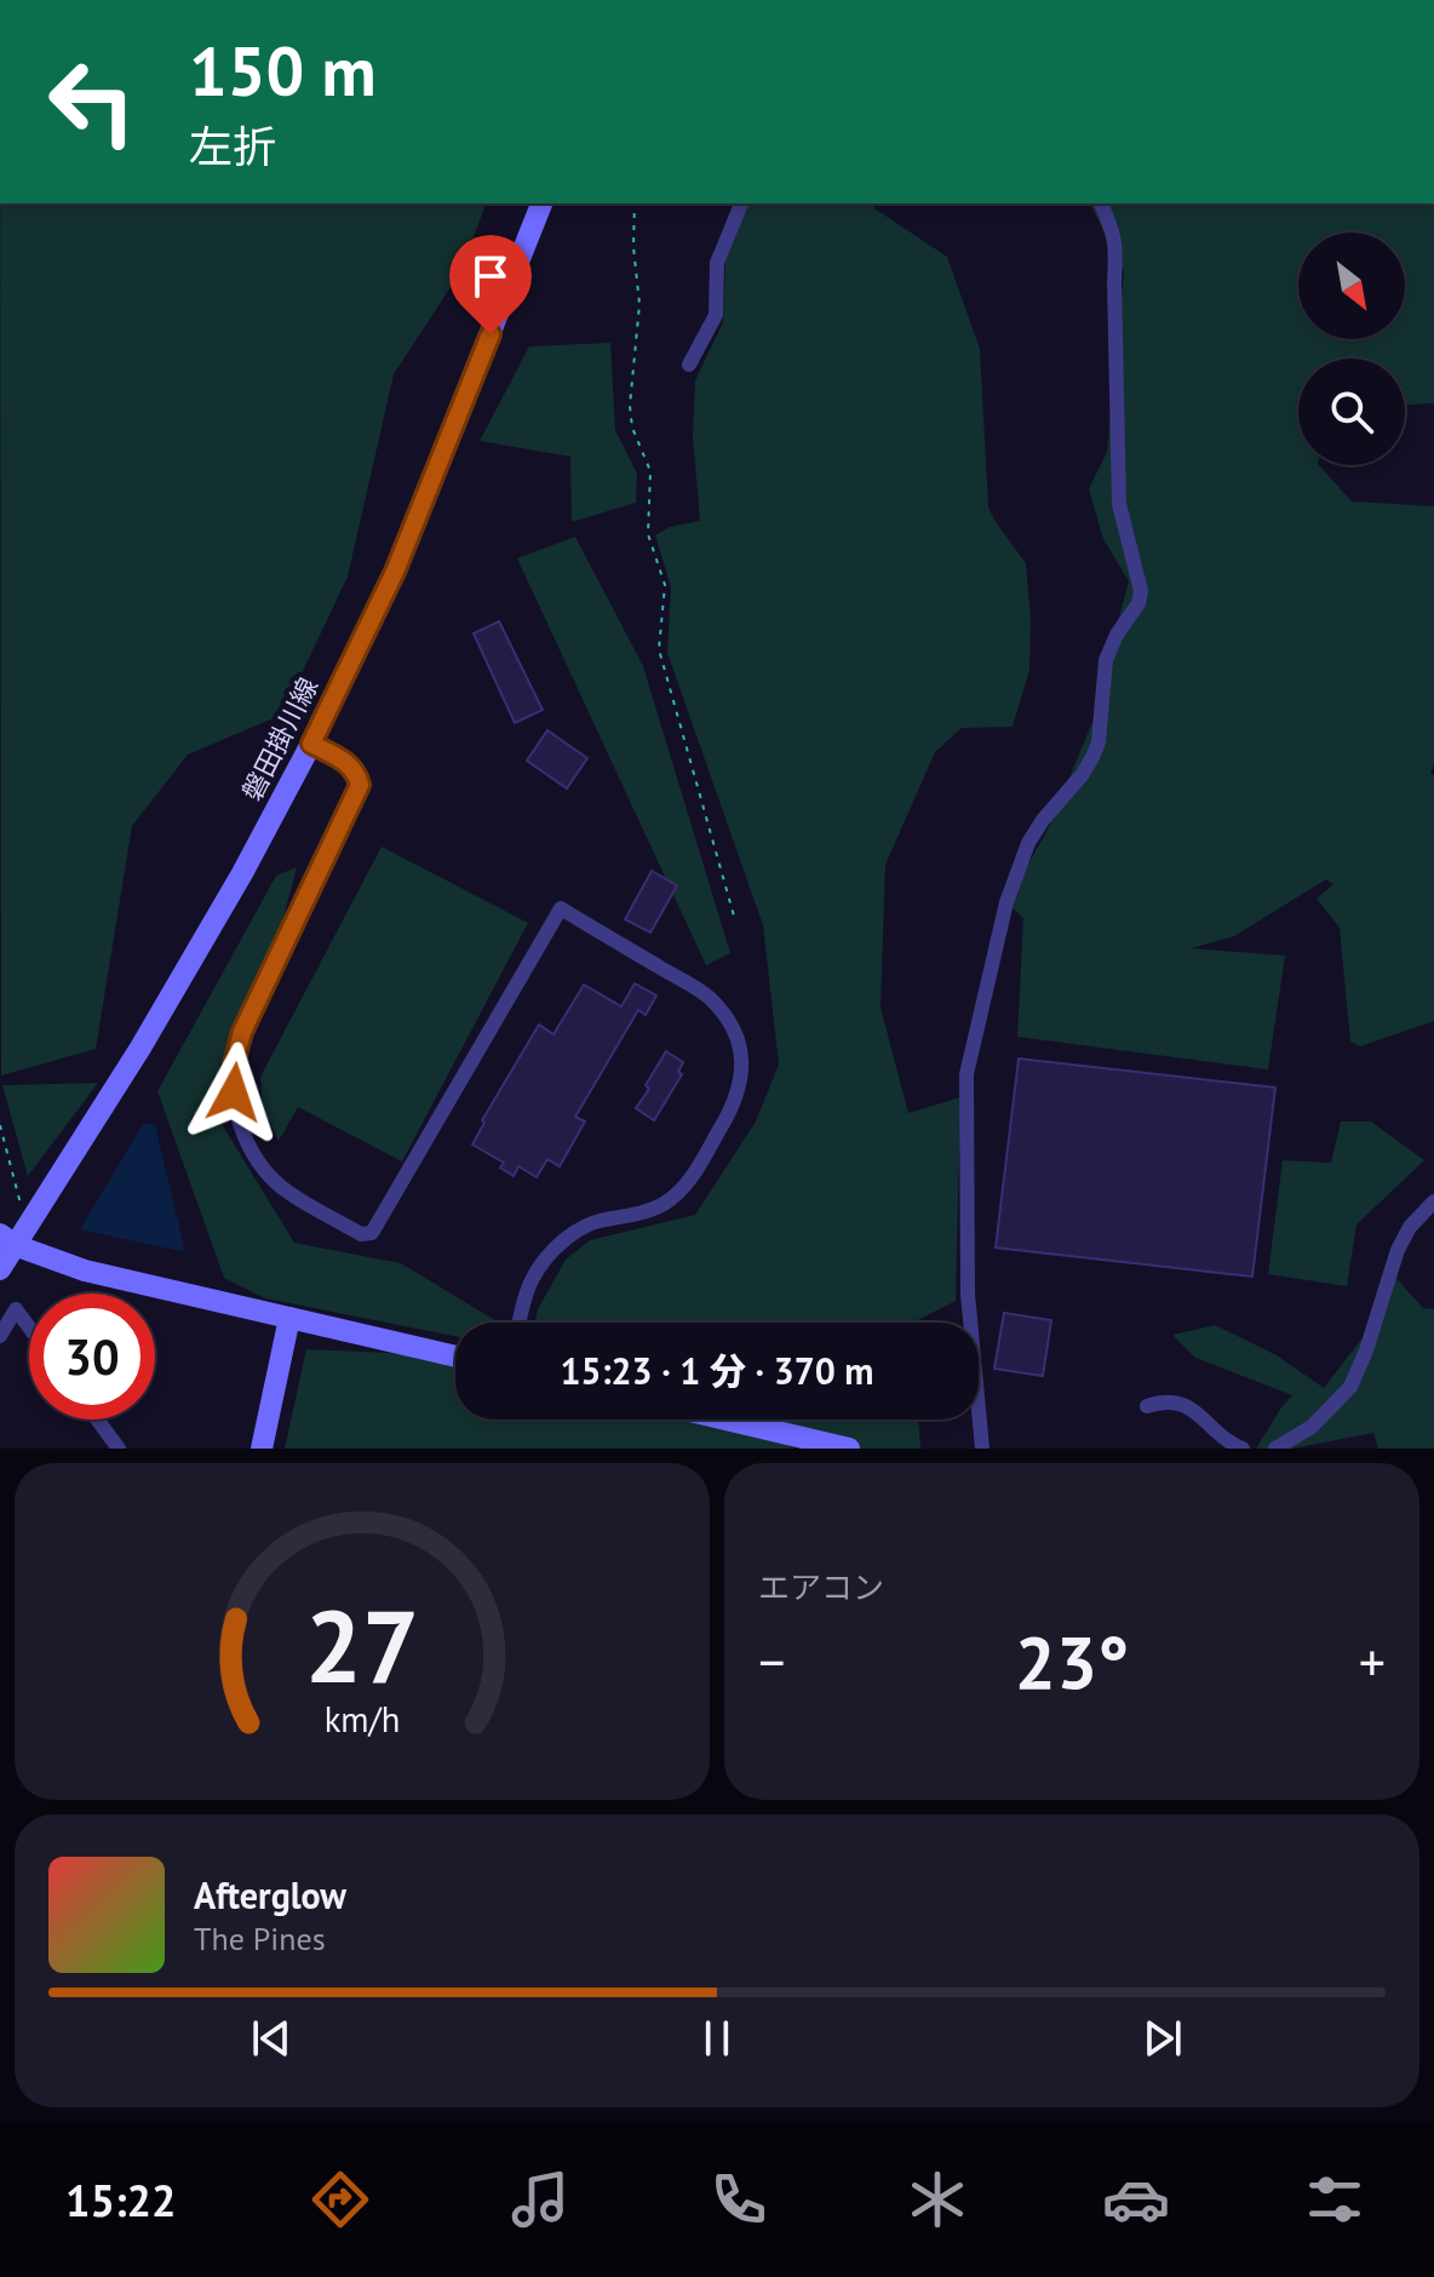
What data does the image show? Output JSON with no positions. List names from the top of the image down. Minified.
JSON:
{"streets":{"main road":["磐田掛川線"]},"north":"bottom right","page":{"turn":["150 m","左折"],"limit":"30","trip":"15:23 · 1 分 · 370 m","tile":"エアコン","heat":["−","23°","+"],"song":["Afterglow","The Pines"],"tabs":"15:22","gauge":["27","km/h"]}}
